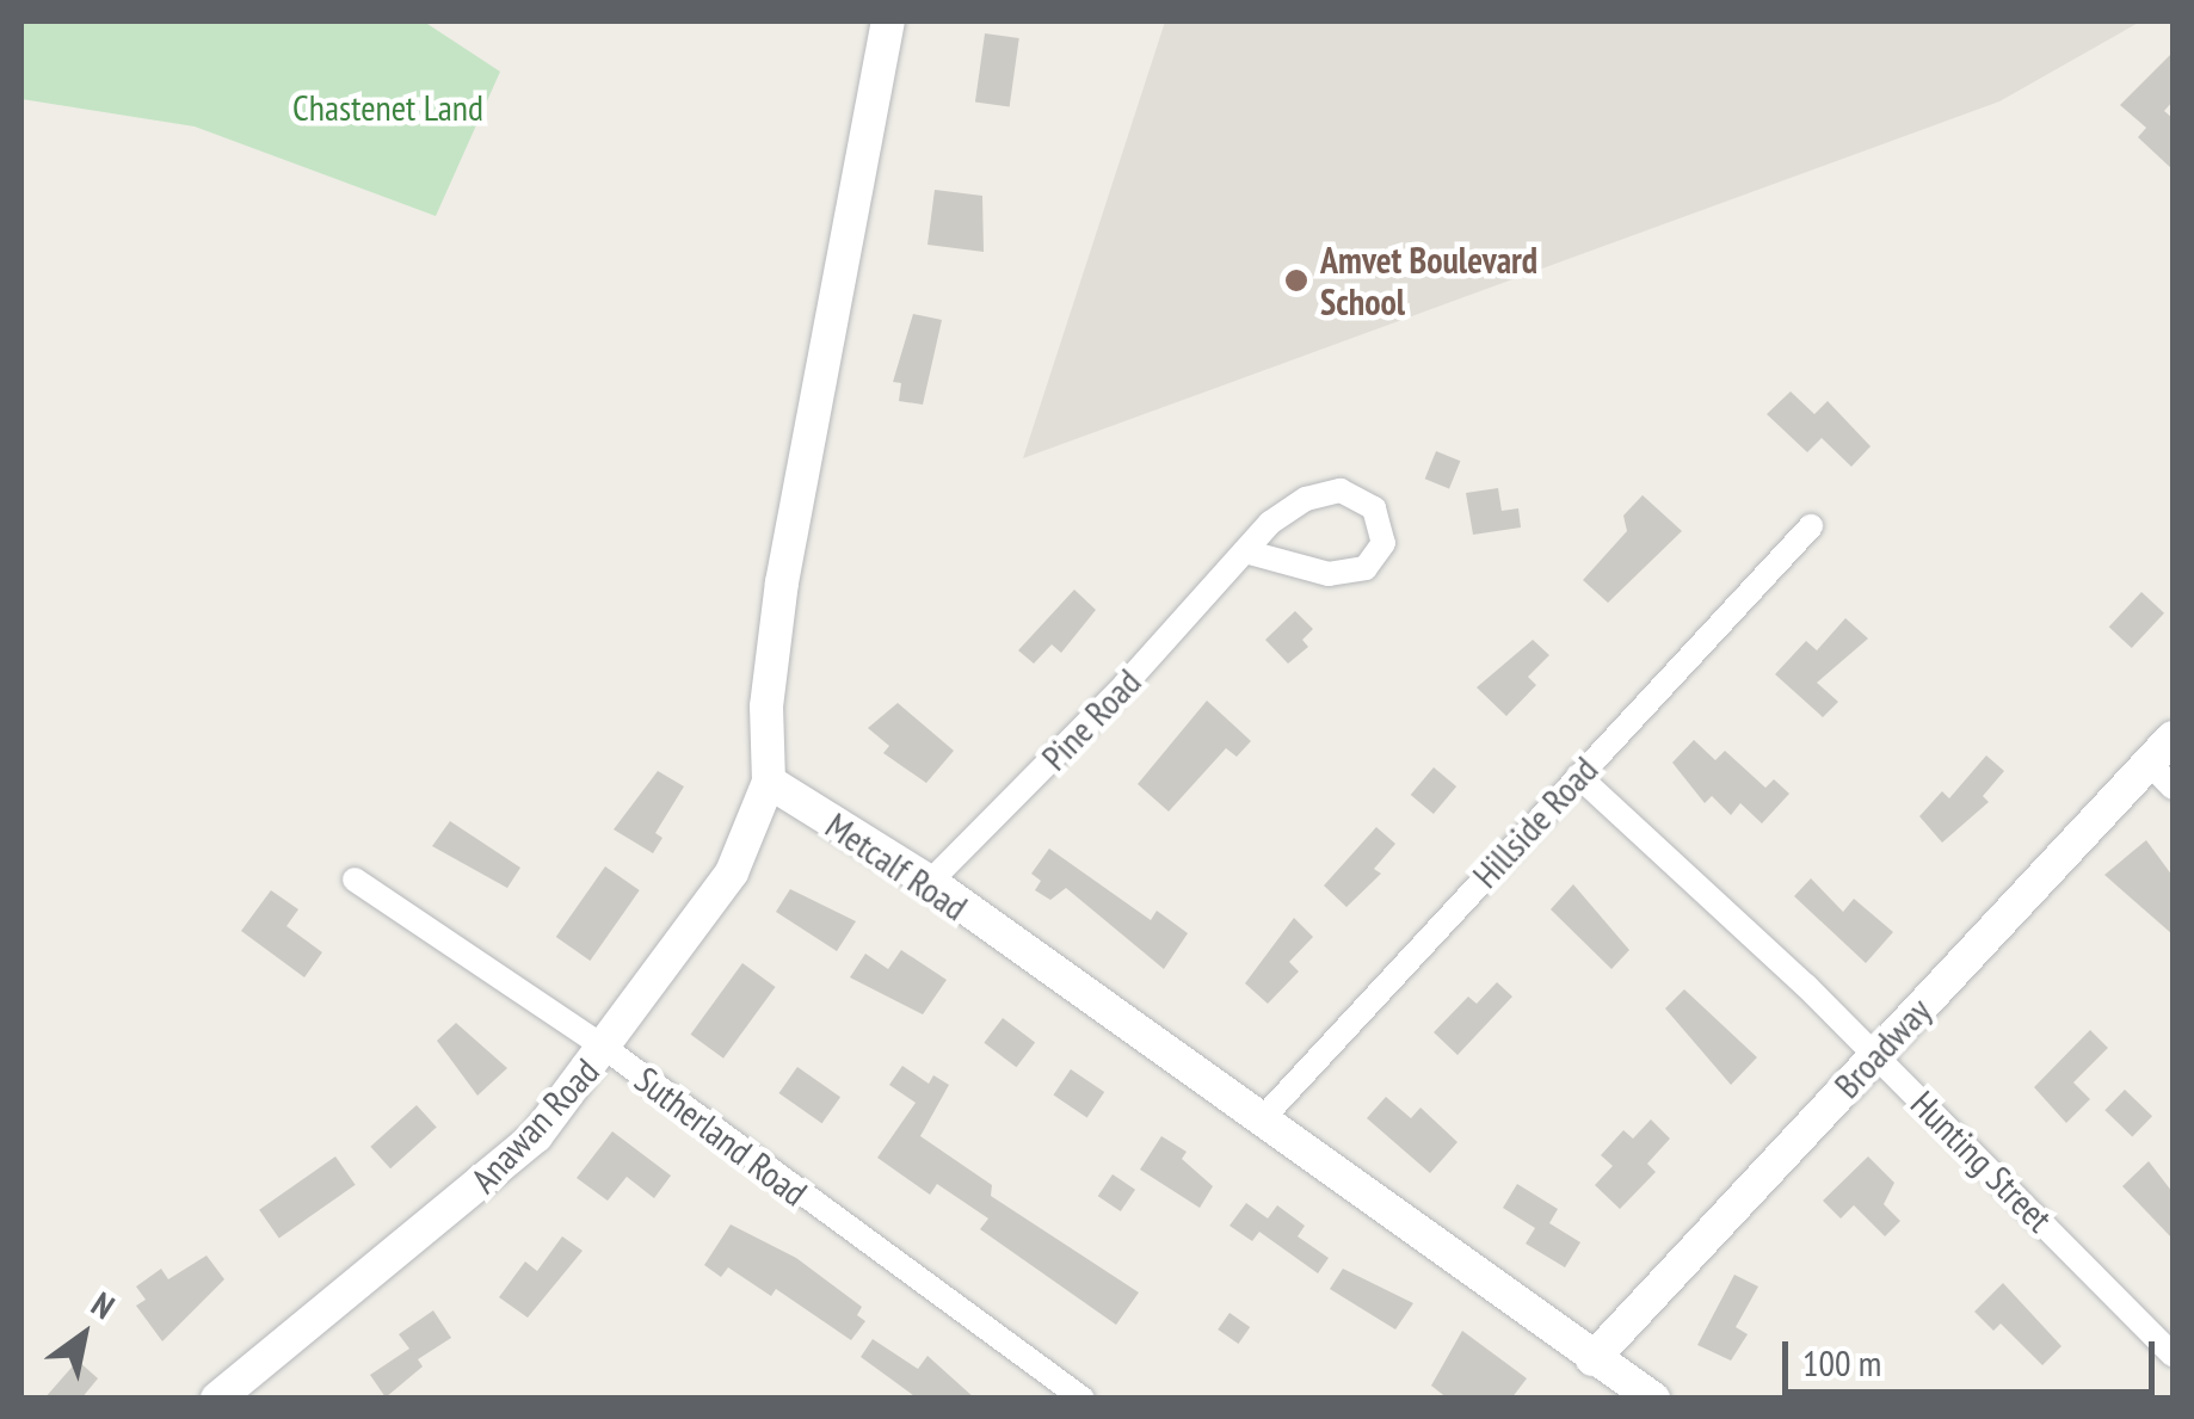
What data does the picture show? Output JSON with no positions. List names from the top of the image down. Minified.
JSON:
{"streets":{"street":["Pine Road","Hillside Road","Metcalf Road","Broadway","Anawan Road","Sutherland Road","Hunting Street"]},"crossings":[["Pine Road","Metcalf Road"],["Hillside Road","Metcalf Road"],["Hillside Road","Hunting Street"],["Metcalf Road","Broadway"],["Metcalf Road","Anawan Road"],["Broadway","Hunting Street"],["Anawan Road","Sutherland Road"]],"parks":["Chastenet Land"],"places":["Amvet Boulevard School"],"scale_bar":"100 m","north":"top right"}
